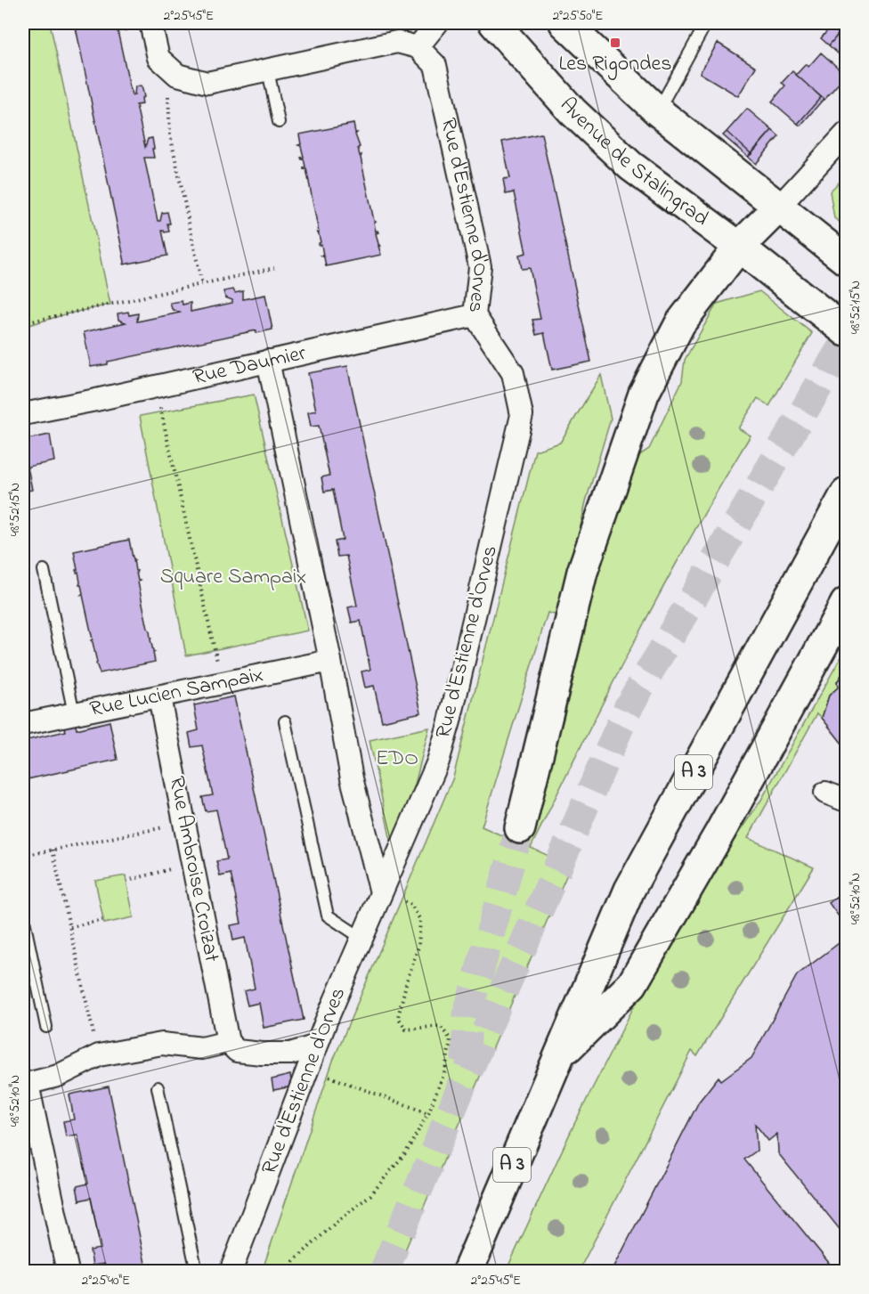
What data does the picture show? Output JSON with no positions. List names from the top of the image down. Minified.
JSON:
{"streets":{"main road":["Avenue de Stalingrad","A 3"],"street":["Rue d'Estienne d'Orves","Rue Daumier","Rue Lucien Sampaix","Rue Ambroise Croizat"]},"crossings":[["Rue d'Estienne d'Orves","Rue Daumier"],["Rue Lucien Sampaix","Rue Ambroise Croizat"]],"parks":["Square Sampaix","EDO"],"places":{"transit":["Les Rigondes"]},"coordinates":["2°25'45\"E","2°25'50\"E","48°52'15\"N","48°52'10\"N","2°25'40\"E"]}
